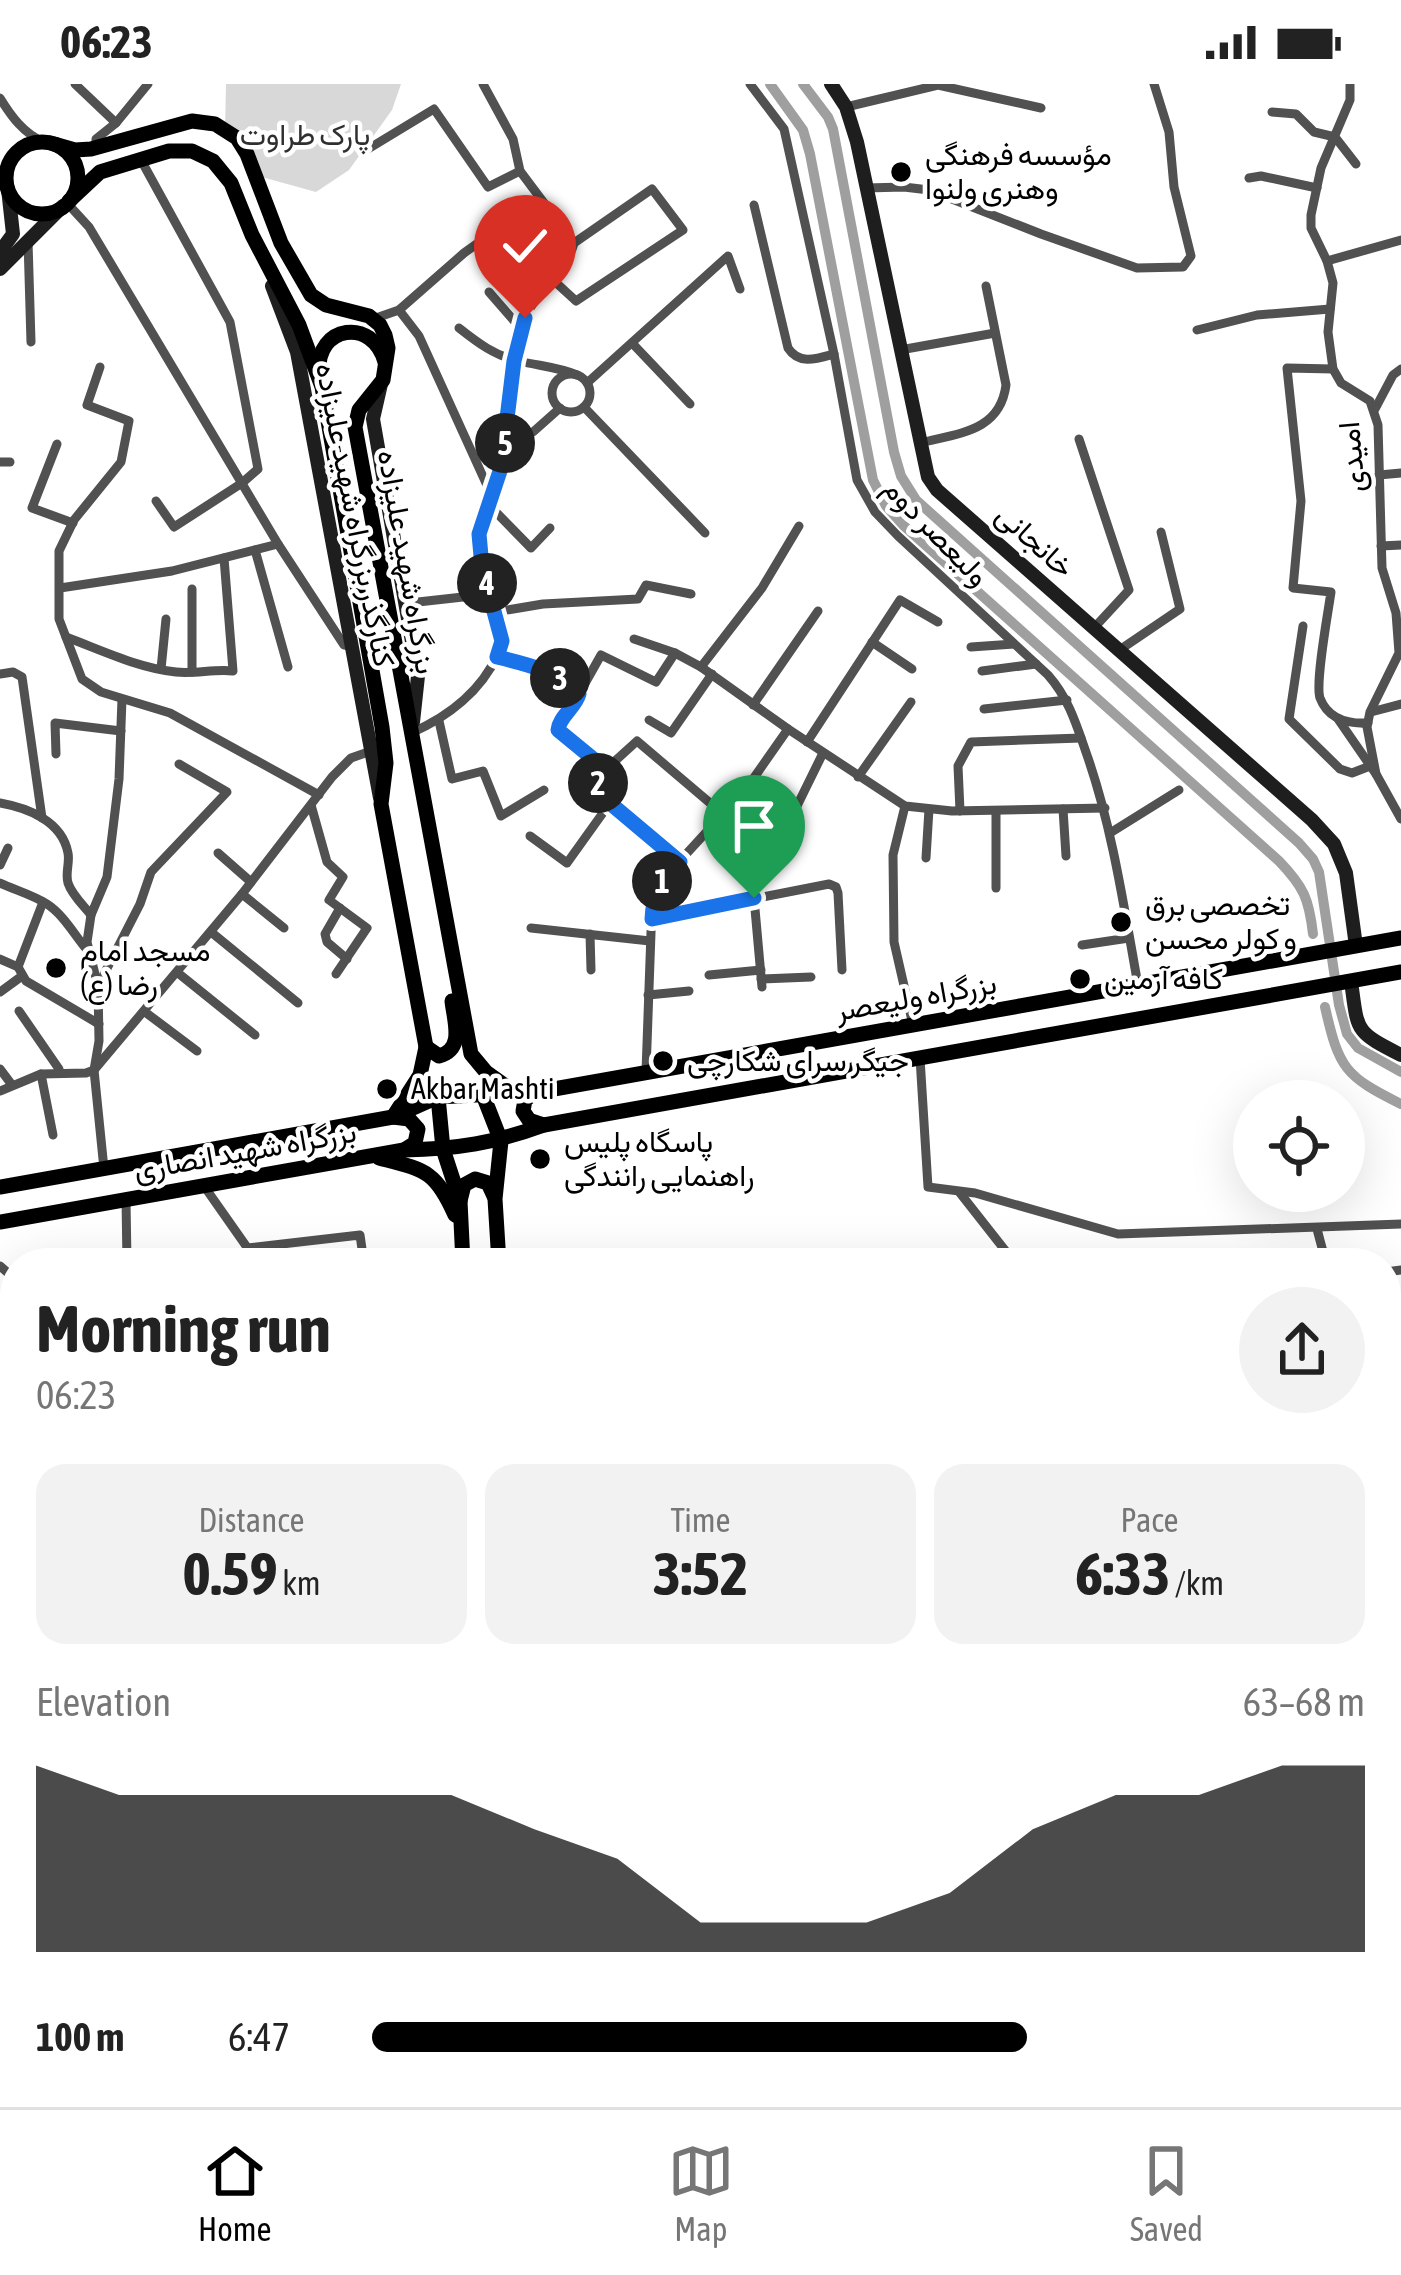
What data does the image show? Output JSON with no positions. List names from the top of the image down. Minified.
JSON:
{"streets":{"highway":["بزرگراه شهید علیزاده","بزرگراه ولیعصر","بزرگراه شهید انصاری"],"main road":["کنارگذر بزرگراه شهید علیزاده","خانجانی"],"street":["امیدی","ولیعصر دوم"]},"crossings":[["کنارگذر بزرگراه شهید علیزاده","بزرگراه شهید علیزاده"],["ولیعصر دوم","بزرگراه ولیعصر"],["خانجانی","بزرگراه ولیعصر"],["بزرگراه شهید علیزاده","بزرگراه ولیعصر"],["بزرگراه ولیعصر","بزرگراه شهید انصاری"]],"parks":["پارک طراوت"],"places":["مؤسسه فرهنگی وهنری ولنوا","تخصصی برق و کولر محسن","مسجد امام رضا (ع)","کافه آرمین","جیگر سرای شکارچی","Akbar Mashti","پاسگاه پلیس راهنمایی رانندگی"],"page":{"status":"06:23","pins":["5","4","3","2","1"],"heading":["Morning run","06:23"],"stats":[["Distance","0.59 km"],["Time","3:52"],["Pace","6:33 /km"]],"chart":["Elevation","63–68 m"],"list":[{"name":"100 m","note":"6:47"}],"tabs":["Home","Map","Saved"]}}
